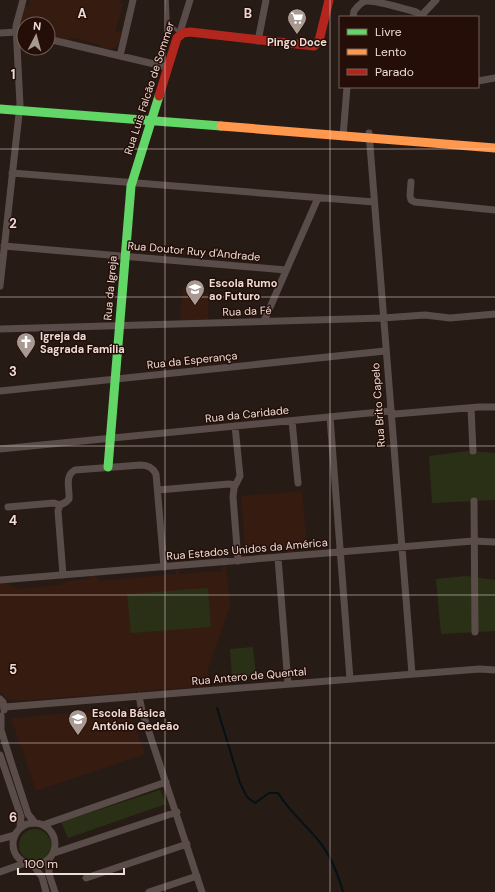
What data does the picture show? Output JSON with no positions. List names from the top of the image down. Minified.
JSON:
{"streets":{"street":["Rua Luis Falcão de Sommer","Rua Doutor Ruy d'Andrade","Rua da Igreja","Rua da Fé","Rua da Esperança","Rua Brito Capelo","Rua da Caridade","Rua Estados Unidos da América","Rua Antero de Quental"]},"crossings":[["Rua Luis Falcão de Sommer","Rua da Igreja"],["Rua Doutor Ruy d'Andrade","Rua da Igreja"],["Rua da Igreja","Rua da Fé"],["Rua da Igreja","Rua da Esperança"],["Rua da Igreja","Rua da Caridade"],["Rua da Fé","Rua Brito Capelo"],["Rua da Esperança","Rua Brito Capelo"],["Rua Brito Capelo","Rua da Caridade"],["Rua Brito Capelo","Rua Estados Unidos da América"],["Rua Brito Capelo","Rua Antero de Quental"]],"places":{"supermarket":["Pingo Doce"],"school or university":["Escola Rumo ao Futuro","Escola Básica António Gedeão"],"church":["Igreja da Sagrada Família"]},"legend":["Livre","Lento","Parado"],"scale_bar":"100 m","north":"top","grid":{"columns":["A","B"],"rows":["1","2","3","4","5","6"]}}
